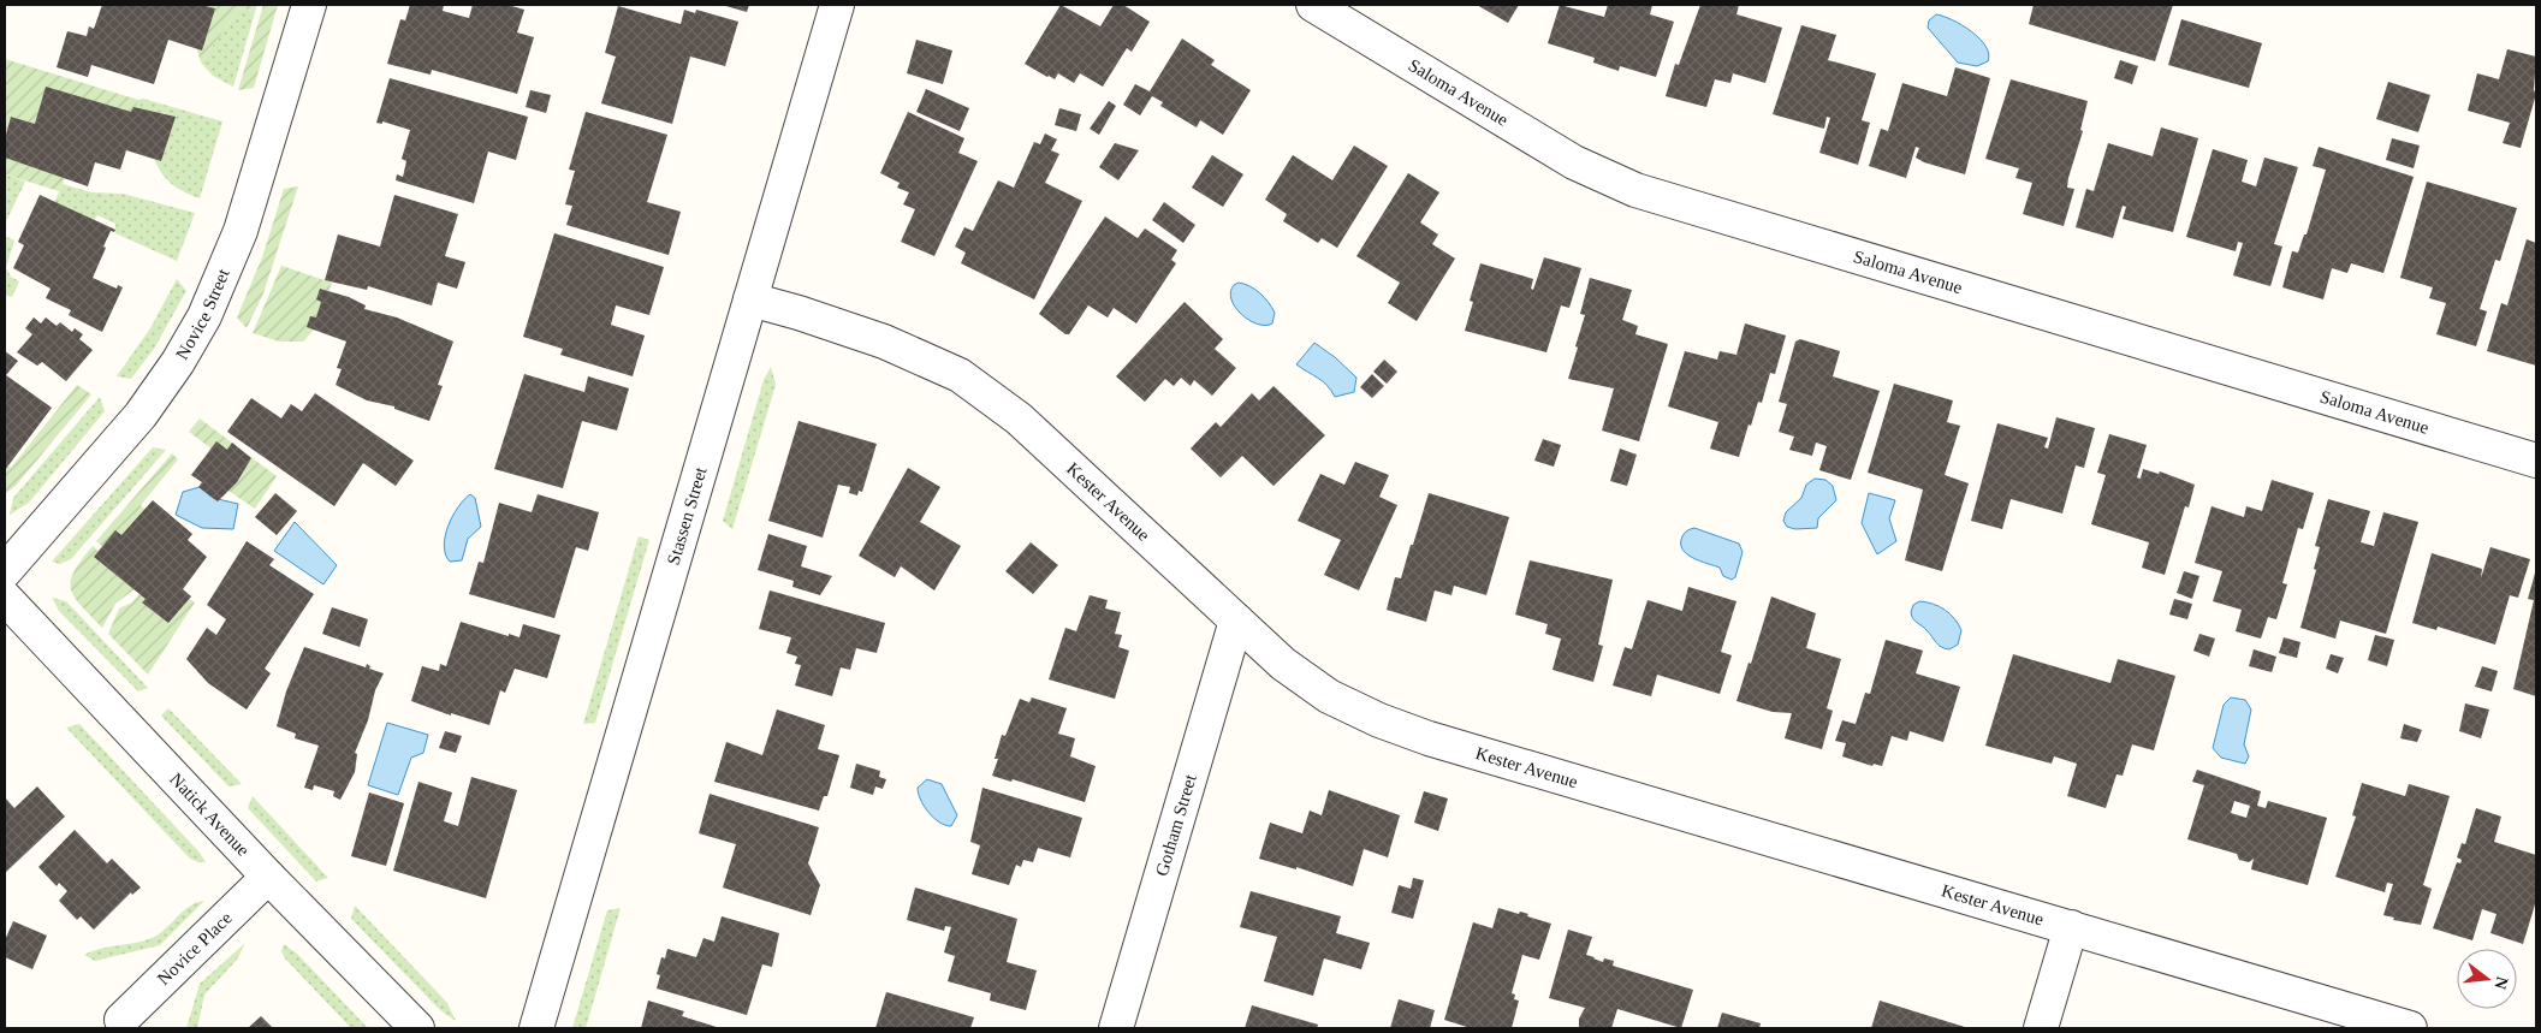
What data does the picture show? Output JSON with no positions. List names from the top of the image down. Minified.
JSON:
{"streets":{"street":["Saloma Avenue","Novice Street","Kester Avenue","Stassen Street","Natick Avenue","Gotham Street","Novice Place"]},"crossings":[["Kester Avenue","Stassen Street"],["Kester Avenue","Gotham Street"],["Natick Avenue","Novice Place"]],"north":"right"}
